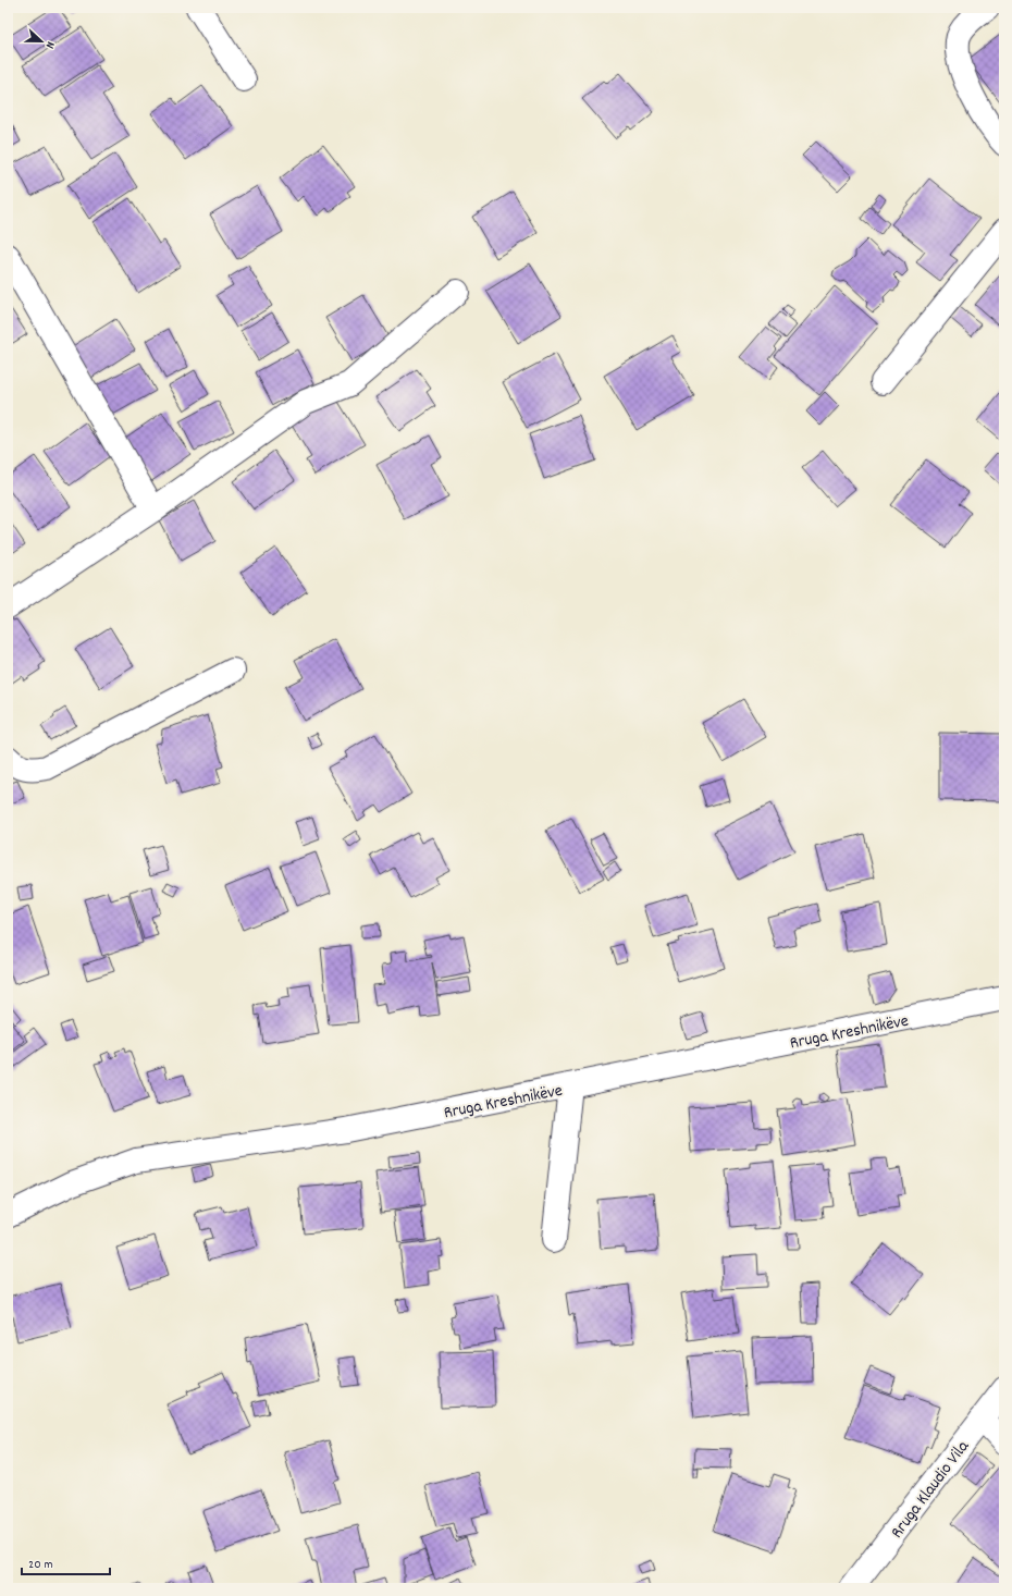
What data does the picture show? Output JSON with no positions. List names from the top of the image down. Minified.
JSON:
{"streets":{"street":["Rruga Kreshnikëve","Rruga Klaudio Vila"]},"scale_bar":"20 m","north":"right"}
